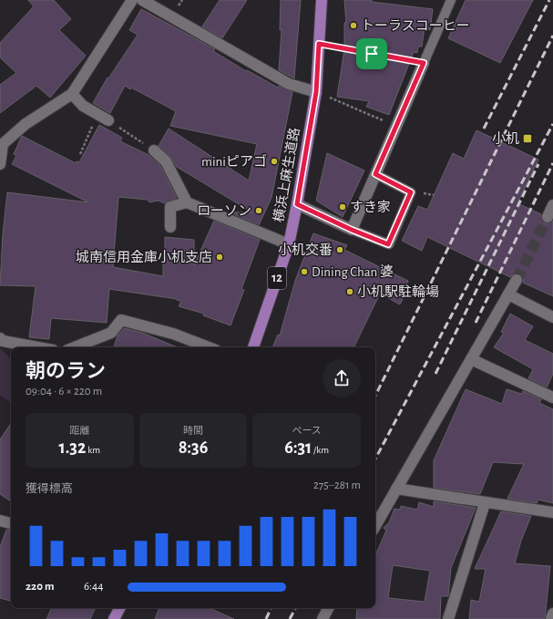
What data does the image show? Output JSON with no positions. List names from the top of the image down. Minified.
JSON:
{"streets":{"main road":["横浜上麻生道路","12"]},"places":{"other":["トーラスコーヒー","miniピアゴ","すき家","ローソン","小机交番","城南信用金庫小机支店","Dining Chan 婆","小机駅駐輪場"],"transit":["小机"]},"page":{"heading":["朝のラン","09:04 · 6 × 220 m"],"stats":[["距離","1.32 km"],["時間","8:36"],["ペース","6:31 /km"]],"chart":["獲得標高","275–281 m"],"list":[{"name":"220 m","note":"6:44"}]}}
